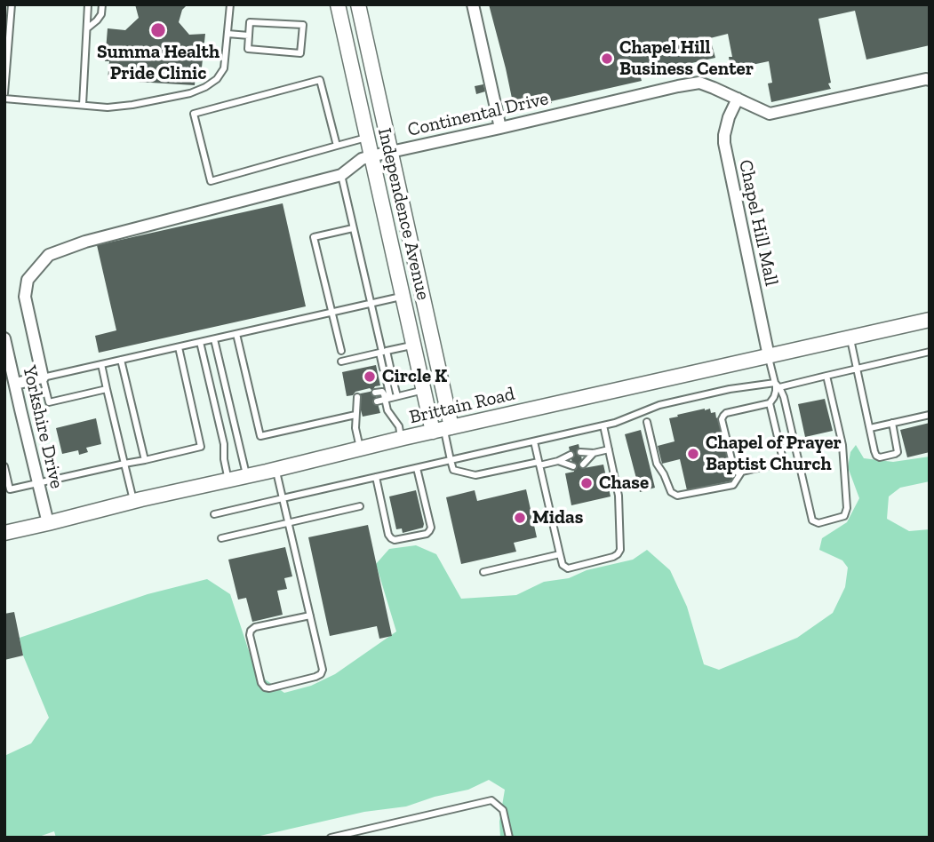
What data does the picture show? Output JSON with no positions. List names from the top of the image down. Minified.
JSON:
{"streets":{"street":["Continental Drive","Independence Avenue","Chapel Hill Mall","Brittain Road","Yorkshire Drive"]},"crossings":[["Continental Drive","Independence Avenue"],["Continental Drive","Chapel Hill Mall"],["Independence Avenue","Brittain Road"],["Chapel Hill Mall","Brittain Road"],["Brittain Road","Yorkshire Drive"]],"places":["Summa Health Pride Clinic","Chapel Hill Business Center","Circle K","Chapel of Prayer Baptist Church","Chase","Midas"]}
